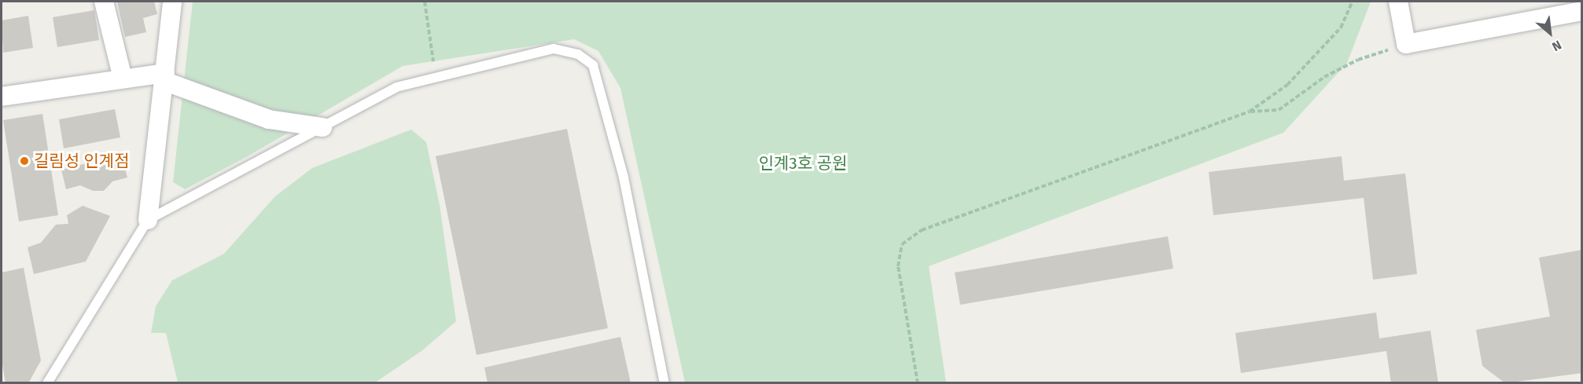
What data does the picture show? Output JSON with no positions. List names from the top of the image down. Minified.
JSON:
{"parks":["인계3호 공원"],"places":["길림성 인계점"],"north":"bottom right"}
